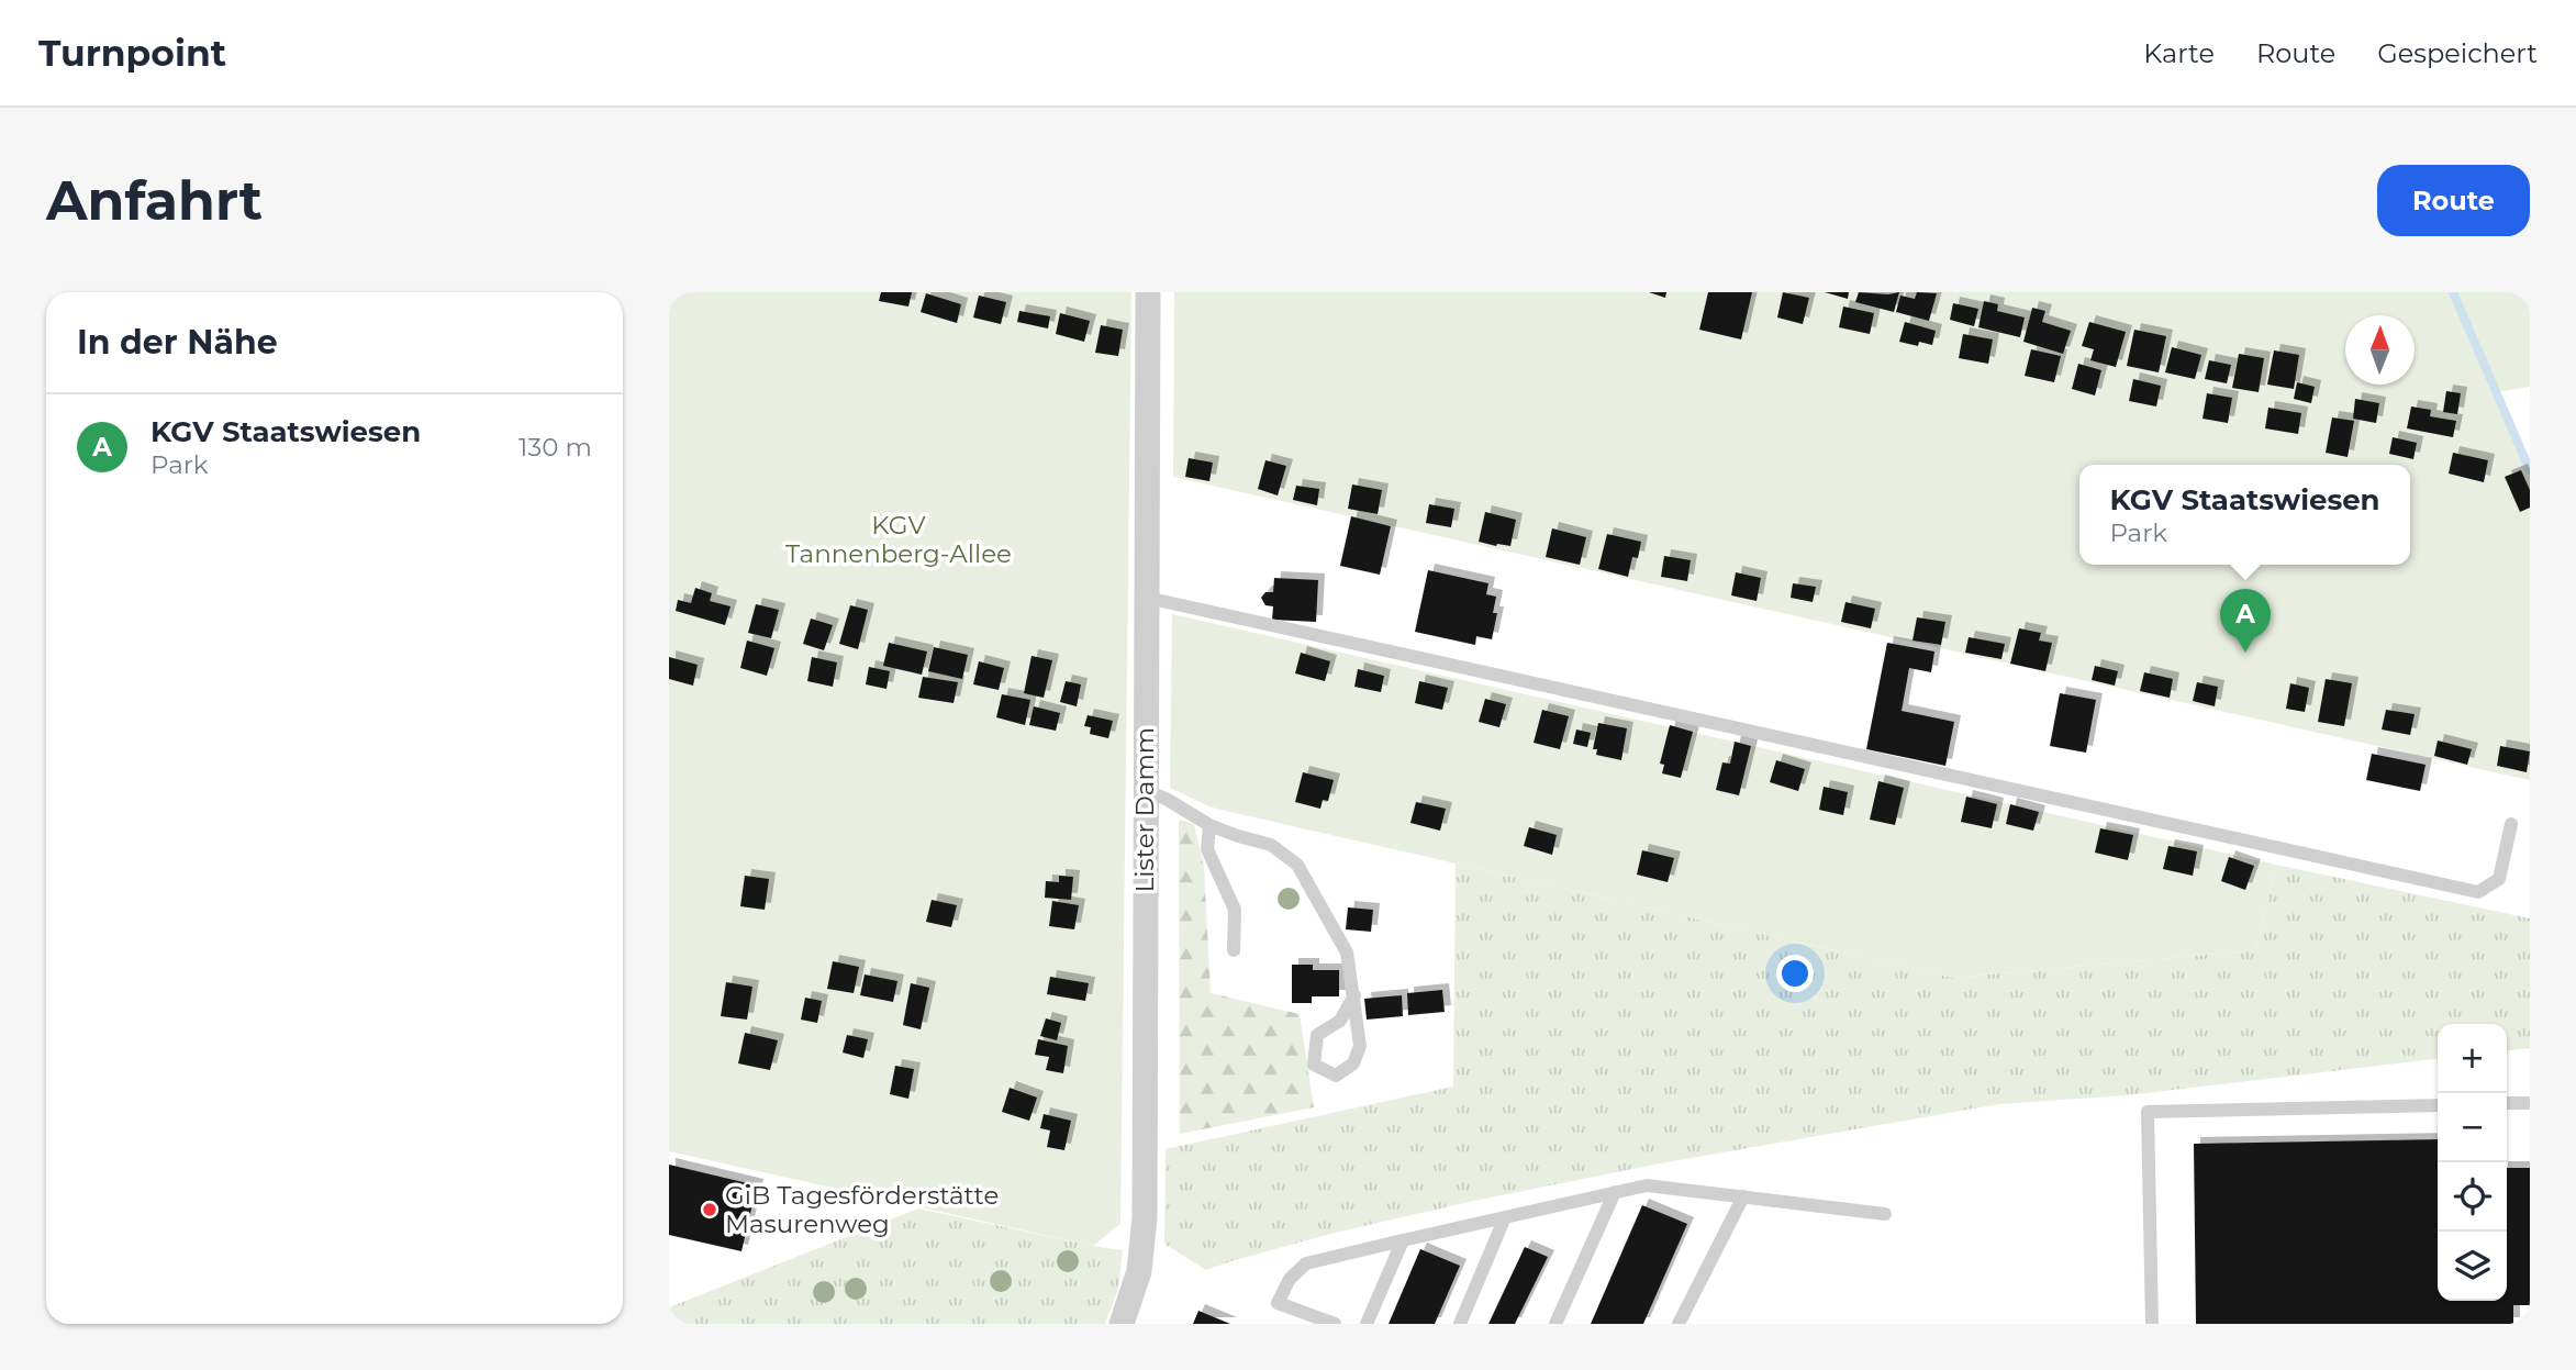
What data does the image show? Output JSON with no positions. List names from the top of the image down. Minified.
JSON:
{"streets":{"street":["Lister Damm"]},"parks":["KGV Tannenberg-Allee"],"places":["GiB Tagesförderstätte Masurenweg"],"north":"top","page":{"header":"Turnpoint","nav":["Karte","Route","Gespeichert"],"buttons":"Route","title":"Anfahrt","heading":"In der Nähe","list":[{"mark":"A","name":"KGV Staatswiesen","note":"Park","value":"130 m"}],"popup":["KGV Staatswiesen","Park"],"pins":"A","map_buttons":["+","−"]}}
